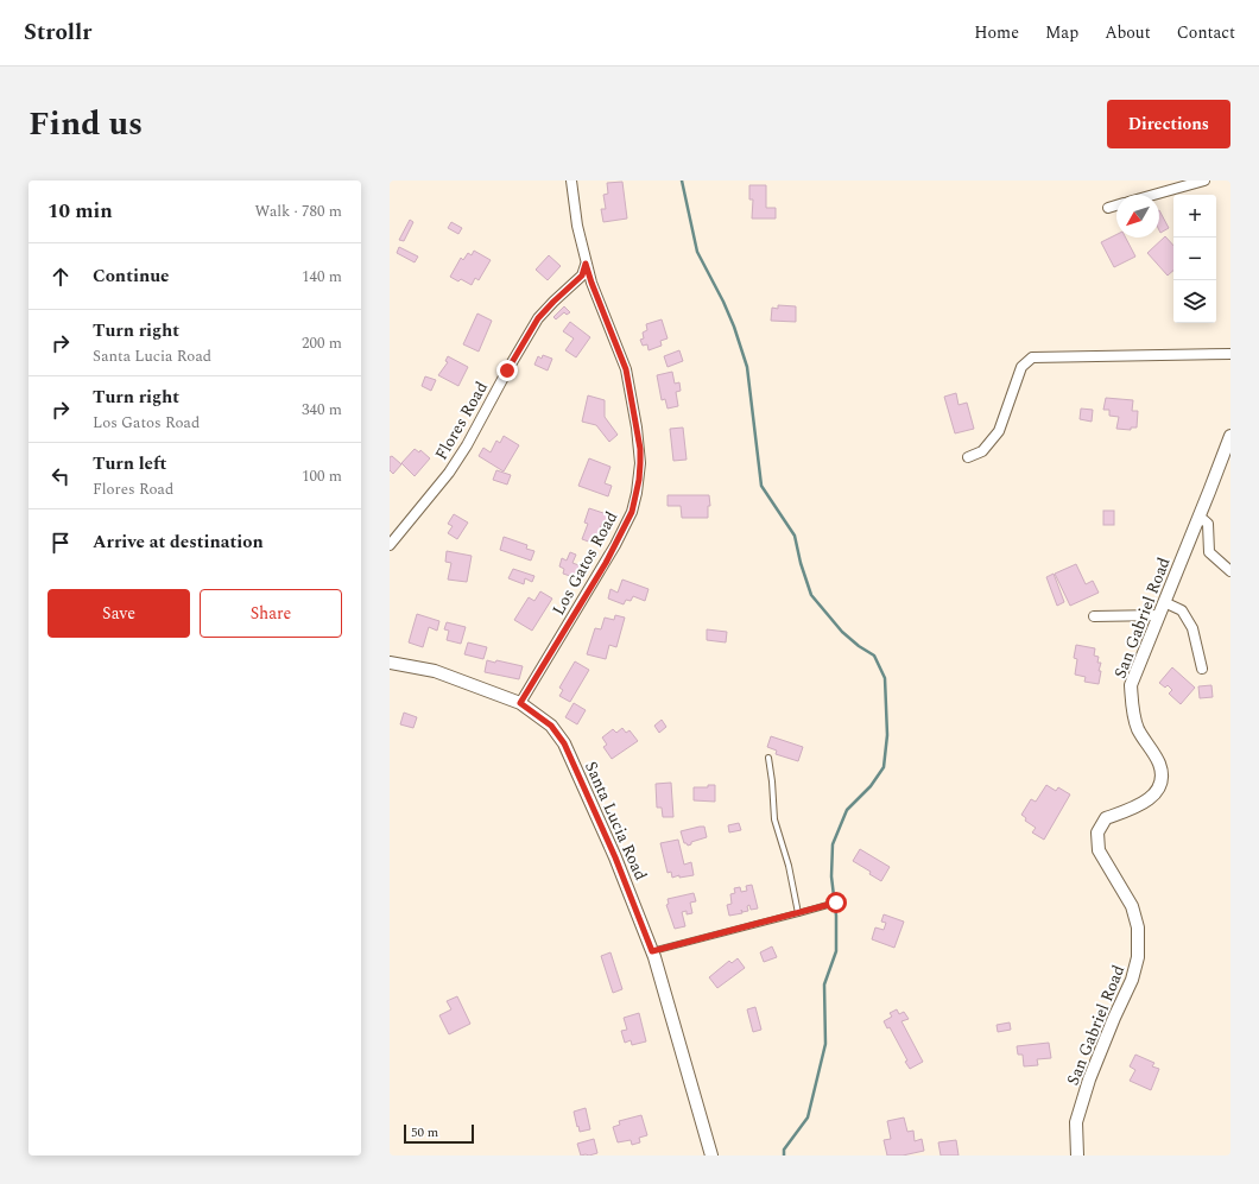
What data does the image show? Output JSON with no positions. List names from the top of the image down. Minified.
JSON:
{"streets":{"street":["Flores Road","Los Gatos Road","San Gabriel Road","Santa Lucia Road"]},"crossings":[["Flores Road","Los Gatos Road"],["Los Gatos Road","Santa Lucia Road"]],"scale_bar":"50 m","north":"bottom left","page":{"header":"Strollr","nav":["Home","Map","About","Contact"],"title":"Find us","buttons":["Directions",["Save","Share"]],"heading":["10 min","Walk · 780 m"],"map_buttons":["+","−"],"list":[["Continue","140 m"],["Turn right","Santa Lucia Road","200 m"],["Turn right","Los Gatos Road","340 m"],["Turn left","Flores Road","100 m"],"Arrive at destination"],"scale":"50 m"}}
